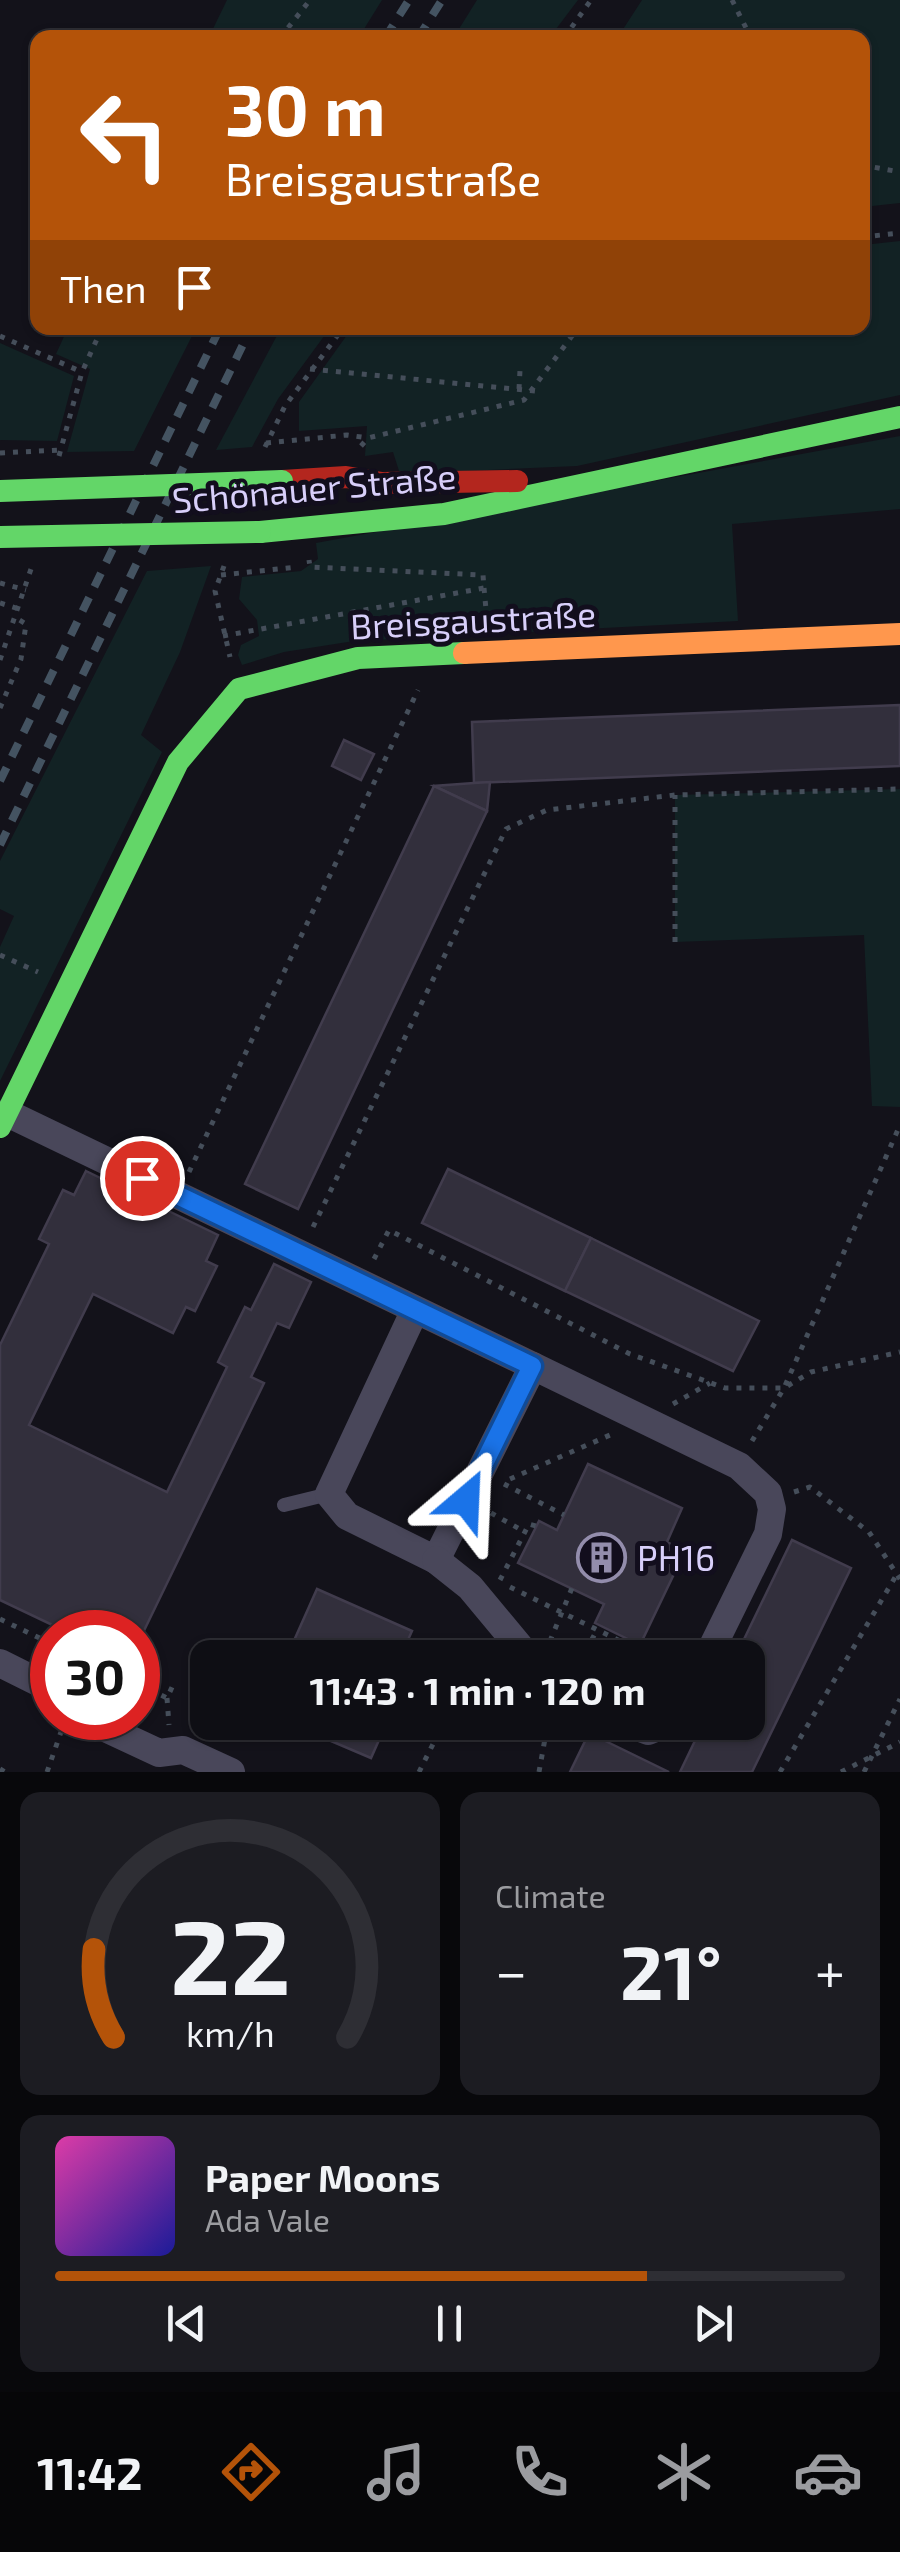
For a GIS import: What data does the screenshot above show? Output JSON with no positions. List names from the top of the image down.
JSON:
{
  "streets": {
    "main road": ["Schönauer Straße", "Breisgaustraße"]
  },
  "places": {
    "building": ["PH16"]
  },
  "page": {
    "turn": ["30 m", "Breisgaustraße"],
    "then": "Then",
    "limit": "30",
    "trip": "11:43 · 1 min · 120 m",
    "tile": "Climate",
    "heat": ["−", "21°", "+"],
    "song": ["Paper Moons", "Ada Vale"],
    "tabs": "11:42",
    "gauge": ["22", "km/h"]
  }
}
